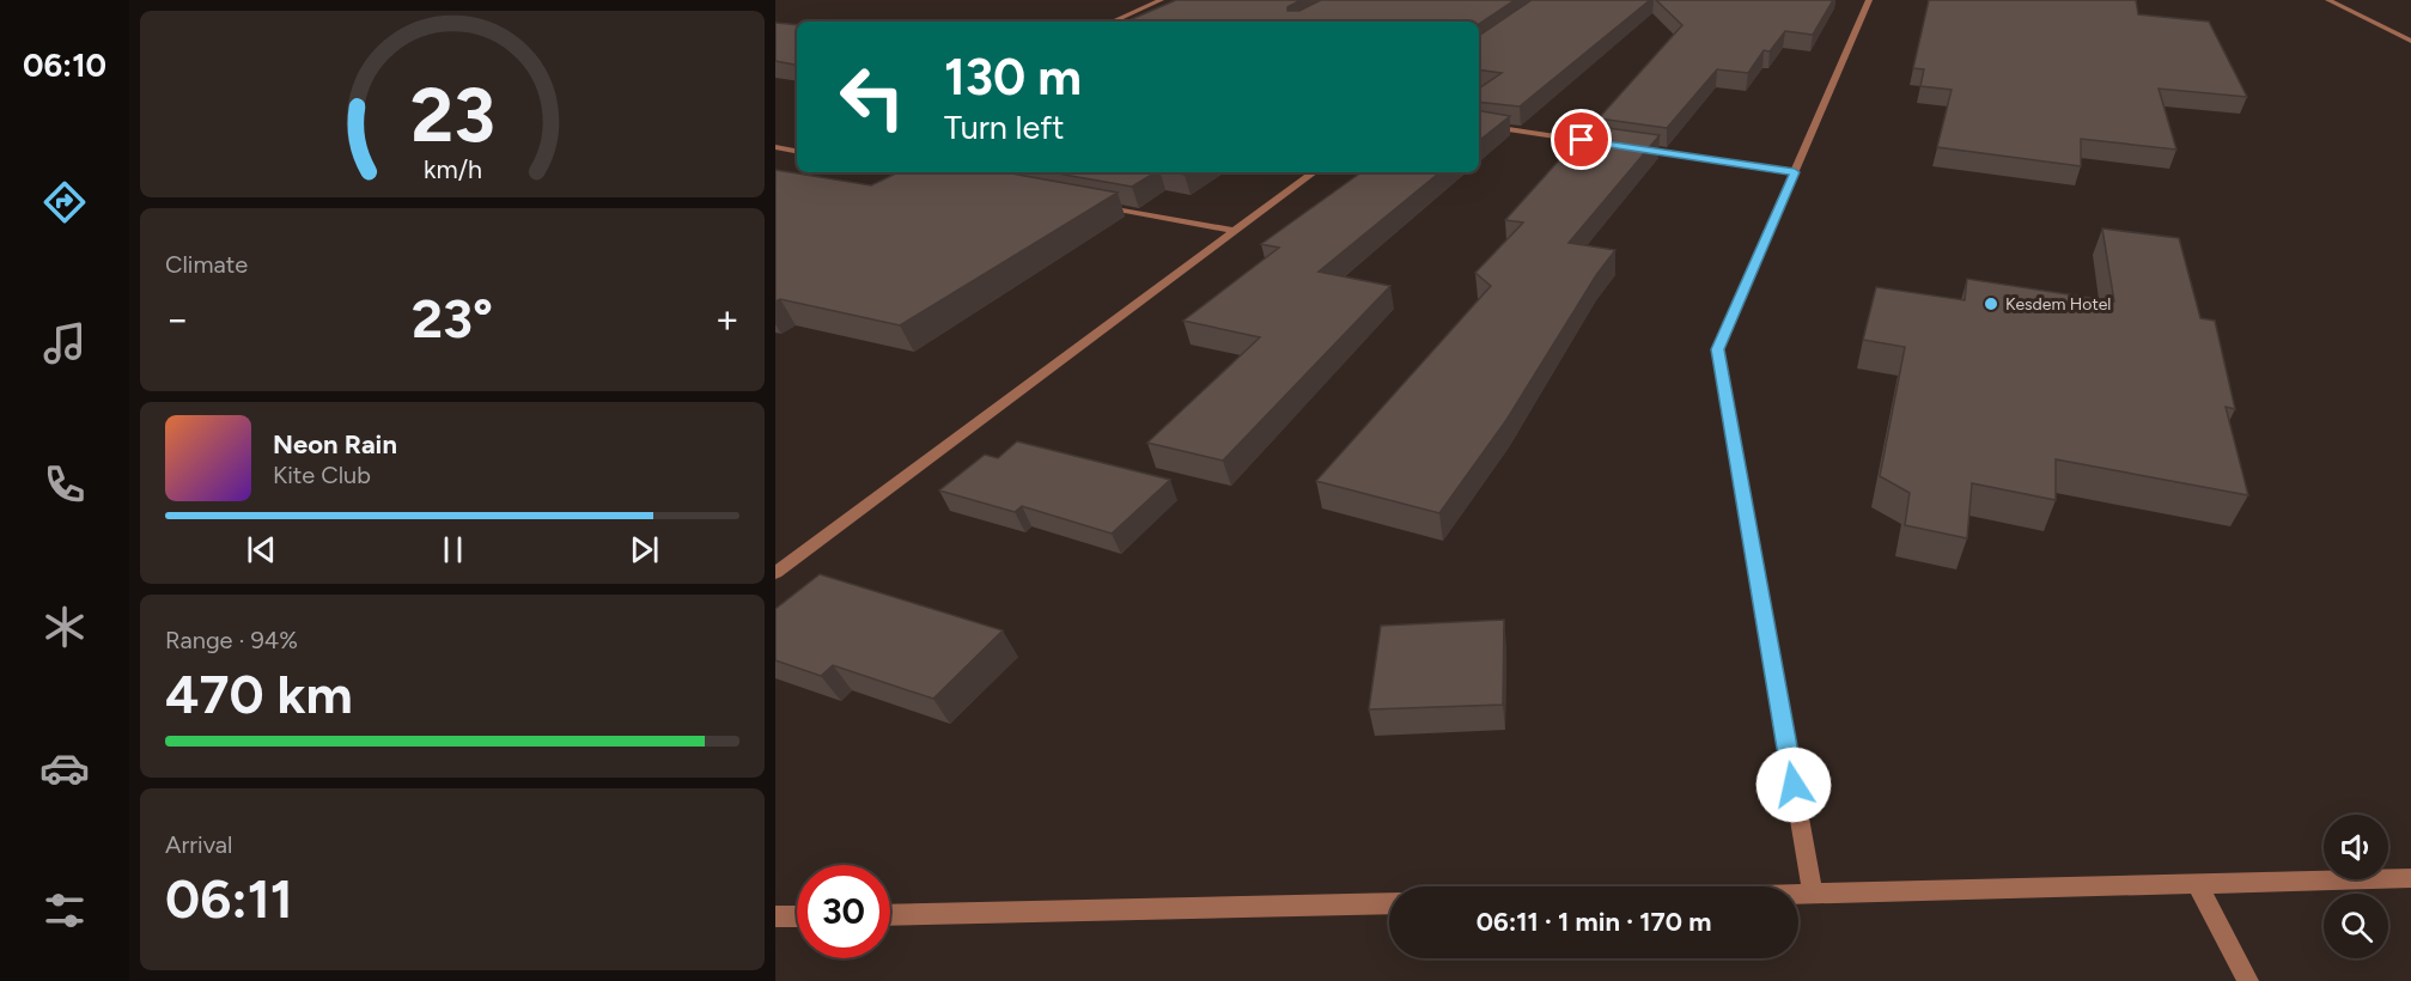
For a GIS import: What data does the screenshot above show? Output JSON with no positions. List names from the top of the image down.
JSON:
{
  "places": ["Kesdem Hotel"],
  "page": {
    "tabs": "06:10",
    "turn": ["130 m", "Turn left"],
    "tile": [
      "Climate",
      ["Range · 94%", "470 km"],
      ["Arrival", "06:11"]
    ],
    "heat": ["−", "23°", "+"],
    "song": ["Neon Rain", "Kite Club"],
    "limit": "30",
    "trip": "06:11 · 1 min · 170 m",
    "gauge": ["23", "km/h"]
  }
}
